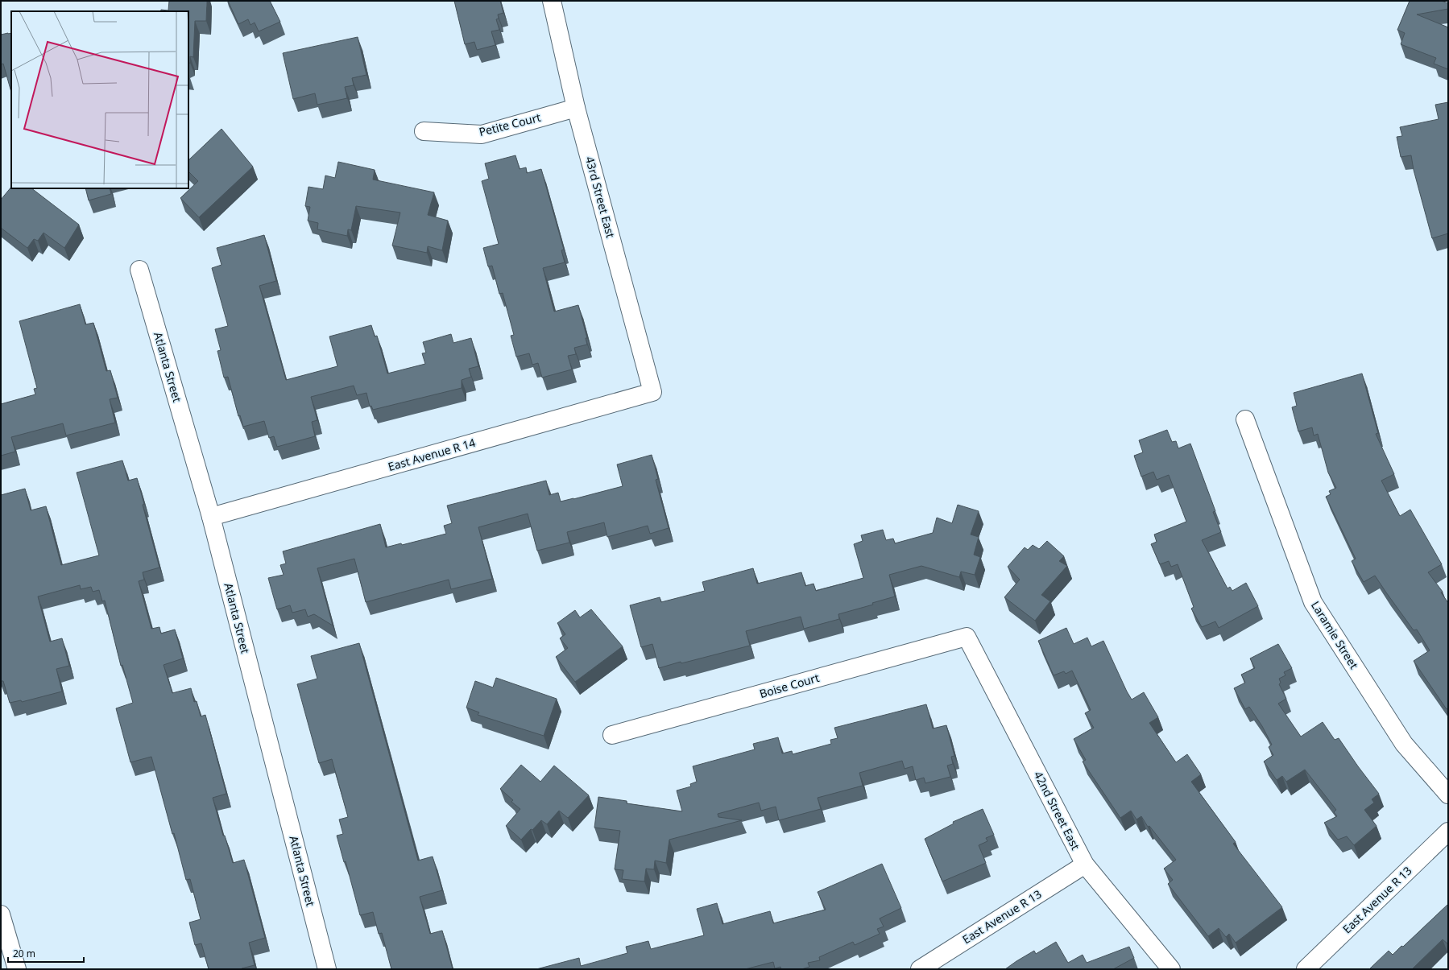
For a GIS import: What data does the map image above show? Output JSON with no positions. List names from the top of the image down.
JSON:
{
  "streets": {
    "street": [
      "Petite Court",
      "43rd Street East",
      "Atlanta Street",
      "East Avenue R 14",
      "Laramie Street",
      "Boise Court",
      "42nd Street East",
      "East Avenue R 13"
    ]
  },
  "crossings": [
    ["Petite Court", "43rd Street East"],
    ["43rd Street East", "East Avenue R 14"],
    ["Atlanta Street", "East Avenue R 14"],
    ["Boise Court", "42nd Street East"],
    ["42nd Street East", "East Avenue R 13"]
  ],
  "scale_bar": "20 m"
}
